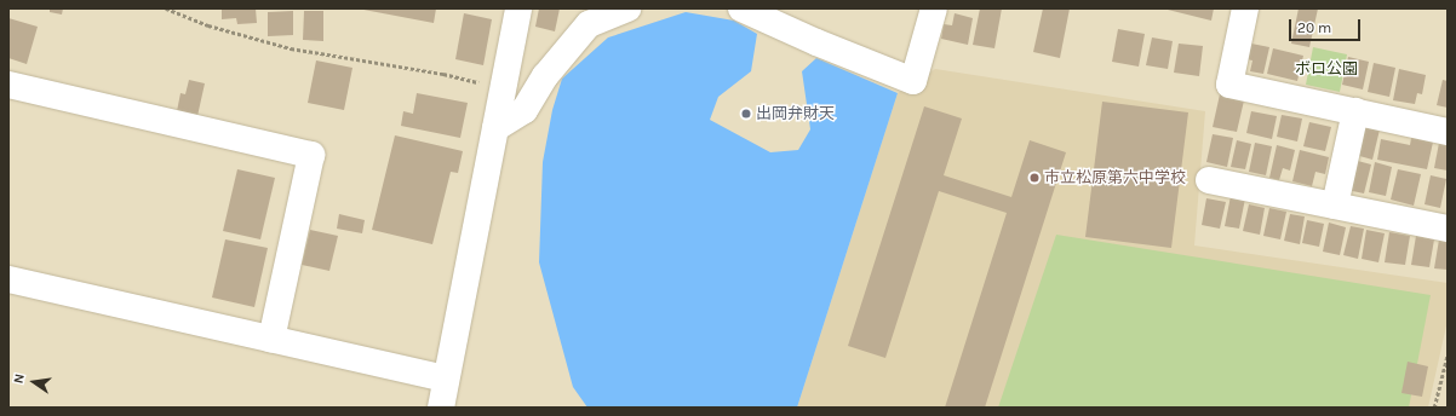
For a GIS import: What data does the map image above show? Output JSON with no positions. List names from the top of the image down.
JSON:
{
  "parks": ["ボロ公園"],
  "places": ["出岡弁財天", "市立松原第六中学校"],
  "scale_bar": "20 m",
  "north": "left"
}
